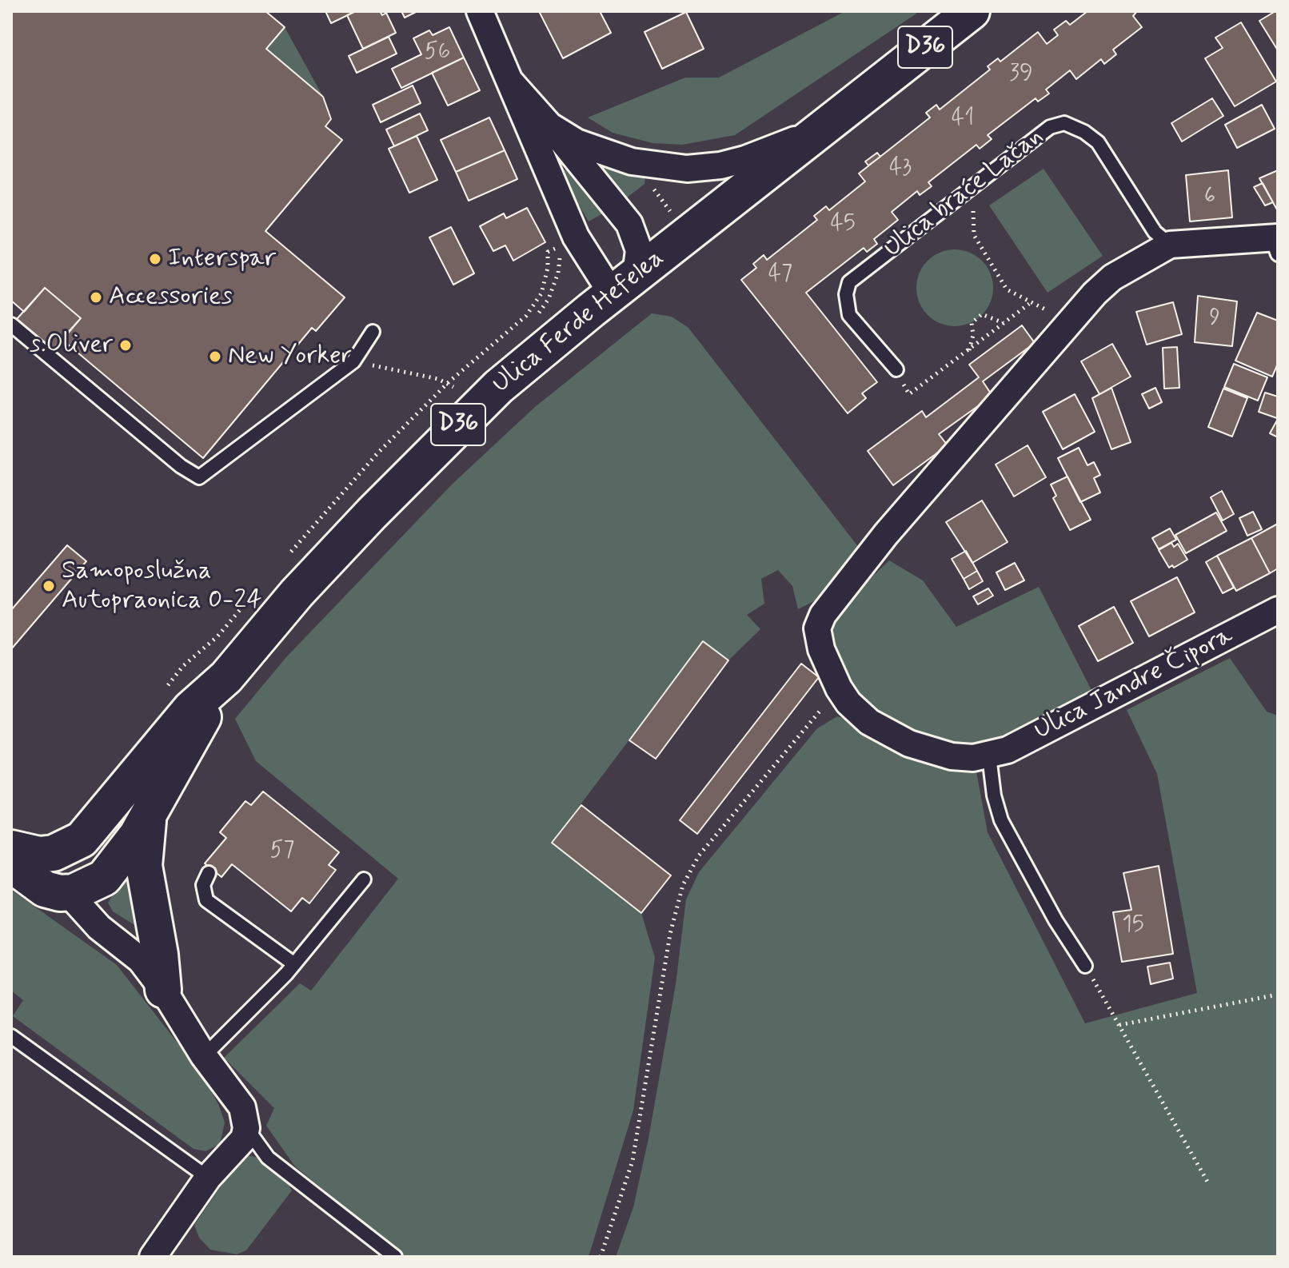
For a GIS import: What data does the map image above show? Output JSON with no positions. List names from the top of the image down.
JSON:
{
  "streets": {
    "main road": ["D36", "Ulica Ferde Hefelea"],
    "street": ["Ulica Jandre Čipora"],
    "lane": ["Ulica braće Lačan"]
  },
  "places": [
    "Interspar",
    "Accessories",
    "s.Oliver",
    "New Yorker",
    "Samoposlužna Autopraonica 0-24"
  ],
  "house_numbers": [
    "56",
    "39",
    "41",
    "43",
    "6",
    "45",
    "47",
    "9",
    "57",
    "15"
  ]
}
